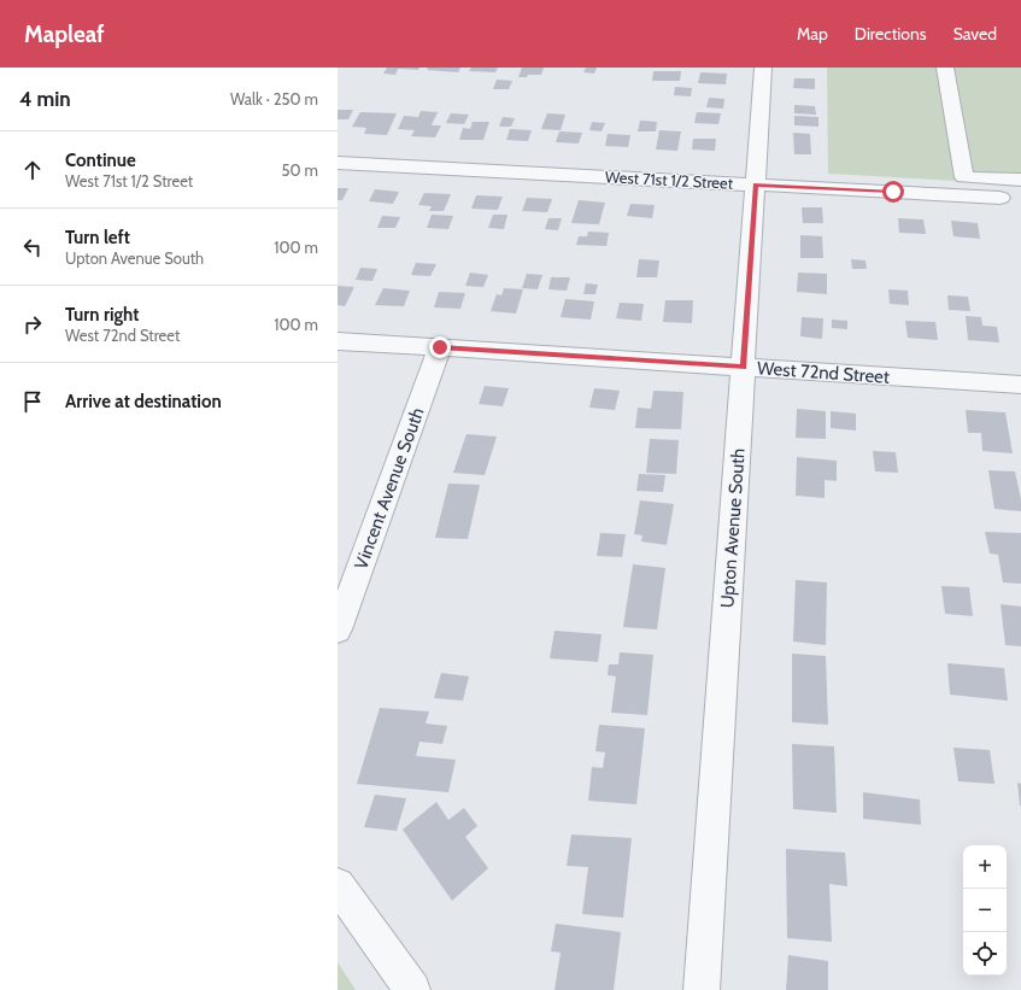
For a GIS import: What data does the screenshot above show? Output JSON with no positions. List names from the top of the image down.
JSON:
{
  "streets": {
    "street": [
      "West 71st 1/2 Street",
      "West 72nd Street",
      "Vincent Avenue South",
      "Upton Avenue South"
    ]
  },
  "crossings": [
    ["West 71st 1/2 Street", "Upton Avenue South"],
    ["West 72nd Street", "Vincent Avenue South"],
    ["West 72nd Street", "Upton Avenue South"]
  ],
  "page": {
    "header": "Mapleaf",
    "nav": ["Map", "Directions", "Saved"],
    "heading": ["4 min", "Walk · 250 m"],
    "list": [
      ["Continue", "West 71st 1/2 Street", "50 m"],
      ["Turn left", "Upton Avenue South", "100 m"],
      ["Turn right", "West 72nd Street", "100 m"],
      "Arrive at destination"
    ],
    "map_buttons": ["+", "−"]
  }
}
